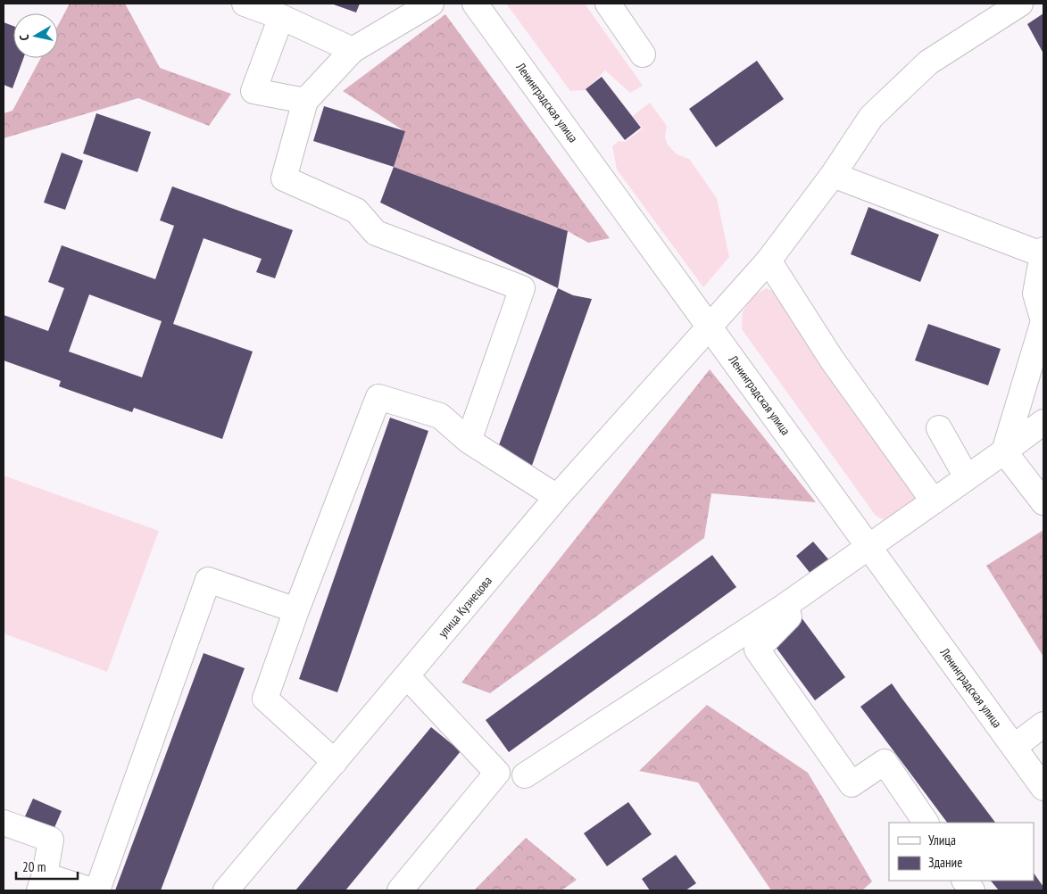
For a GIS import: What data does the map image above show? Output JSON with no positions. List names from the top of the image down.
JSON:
{
  "streets": {
    "main road": ["Ленинградская улица", "улица Кузнецова"]
  },
  "crossings": [
    ["Ленинградская улица", "улица Кузнецова"]
  ],
  "legend": ["Улица", "Здание"],
  "scale_bar": "20 m",
  "north": "left"
}
